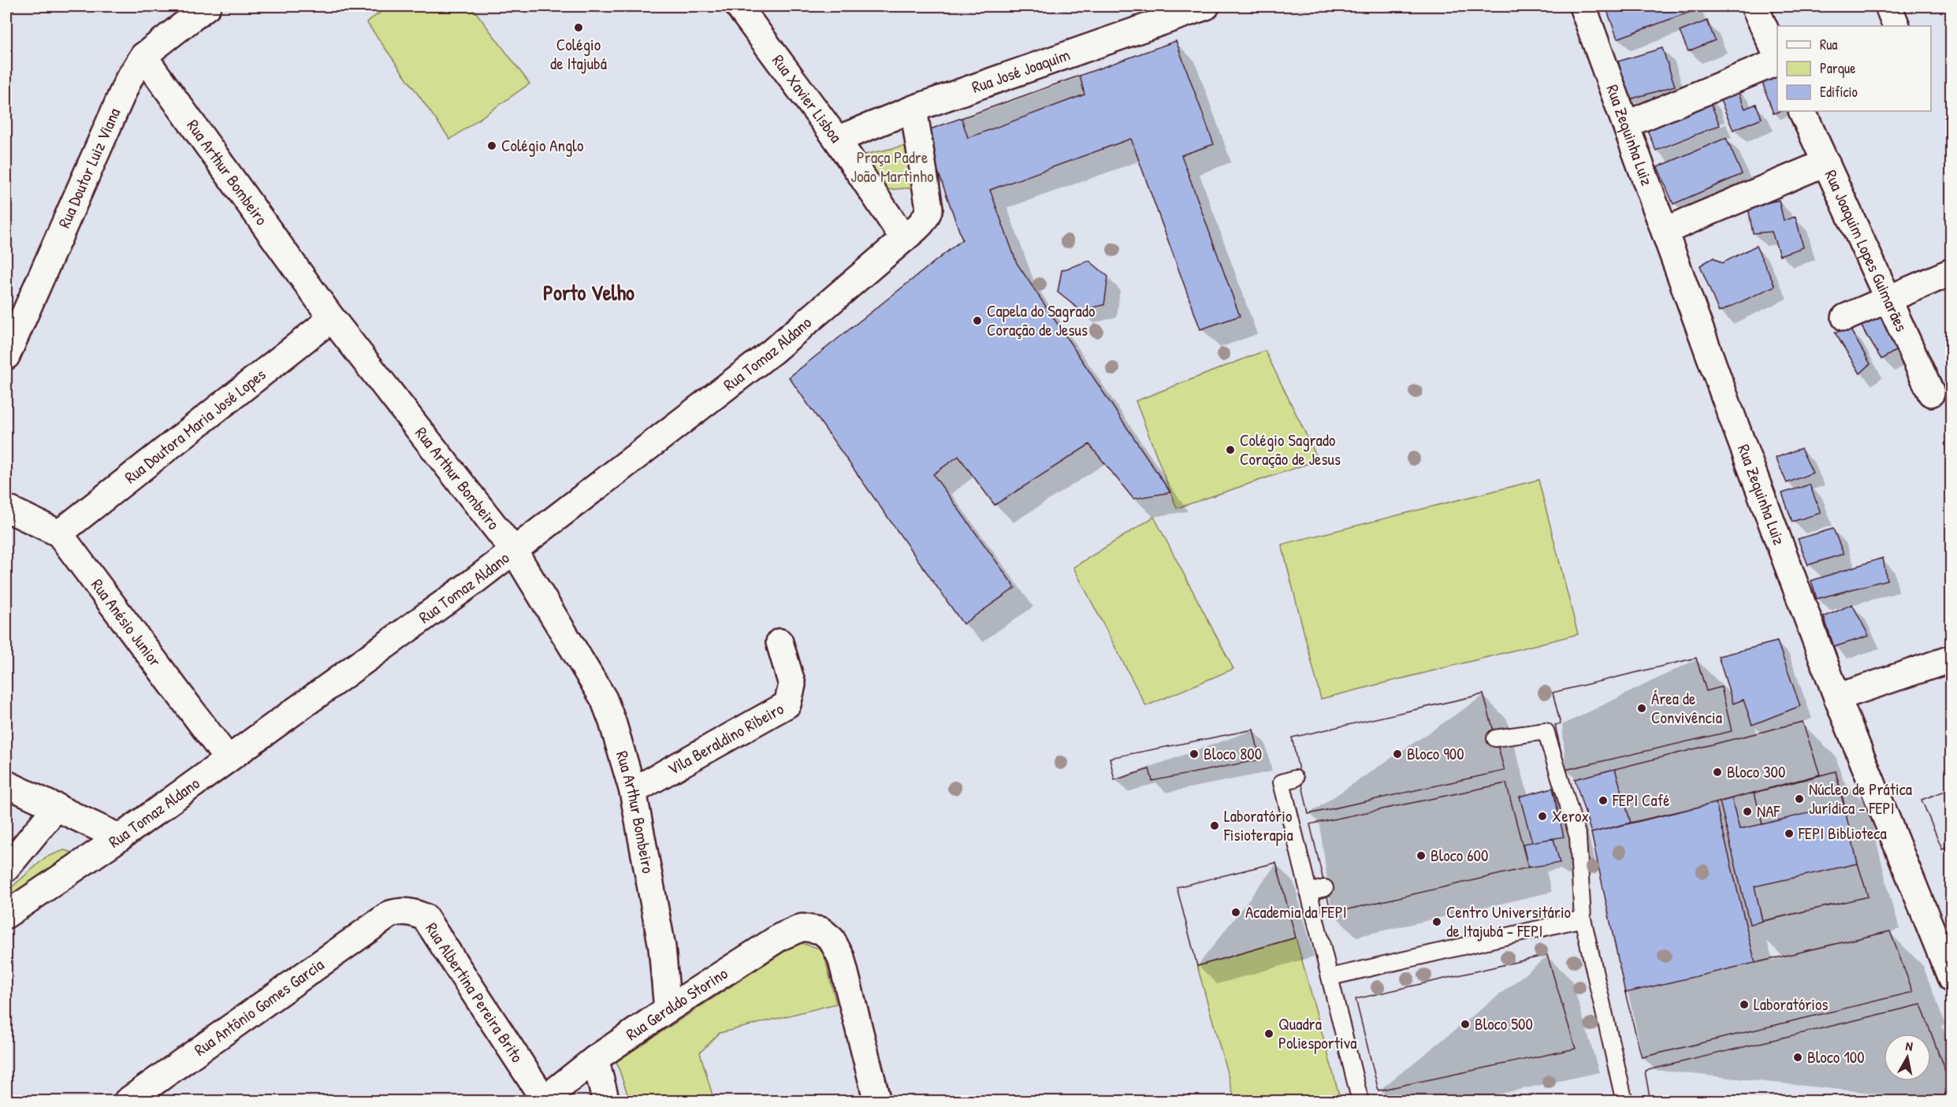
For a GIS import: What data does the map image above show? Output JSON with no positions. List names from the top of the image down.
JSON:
{
  "streets": {
    "street": [
      "Rua José Joaquim",
      "Rua Xavier Lisboa",
      "Rua Zequinha Luiz",
      "Rua Doutor Luiz Viana",
      "Rua Arthur Bombeiro",
      "Rua Joaquim Lopes Guimarães",
      "Rua Tomaz Aldano",
      "Rua Doutora Maria José Lopes",
      "Rua Anésio Junior",
      "Vila Beraldino Ribeiro",
      "Rua Albertina Pereira Brito",
      "Rua Geraldo Storino",
      "Rua Antônio Gomes Garcia"
    ]
  },
  "crossings": [
    ["Rua José Joaquim", "Rua Xavier Lisboa"],
    ["Rua Xavier Lisboa", "Rua Tomaz Aldano"],
    ["Rua Doutor Luiz Viana", "Rua Arthur Bombeiro"],
    ["Rua Arthur Bombeiro", "Rua Tomaz Aldano"],
    ["Rua Arthur Bombeiro", "Rua Doutora Maria José Lopes"],
    ["Rua Arthur Bombeiro", "Vila Beraldino Ribeiro"],
    ["Rua Arthur Bombeiro", "Rua Geraldo Storino"],
    ["Rua Tomaz Aldano", "Rua Anésio Junior"],
    ["Rua Doutora Maria José Lopes", "Rua Anésio Junior"],
    ["Rua Albertina Pereira Brito", "Rua Geraldo Storino"],
    ["Rua Albertina Pereira Brito", "Rua Antônio Gomes Garcia"]
  ],
  "districts": ["Porto Velho"],
  "parks": ["Praça Padre João Martinho"],
  "places": [
    "Colégio de Itajubá",
    "Colégio Anglo",
    "Capela do Sagrado Coração de Jesus",
    "Colégio Sagrado Coração de Jesus",
    "Área de Convivência",
    "Bloco 800",
    "Bloco 900",
    "Bloco 300",
    "Núcleo de Prática Jurídica - FEPI",
    "FEPI Café",
    "NAF",
    "Xerox",
    "Laboratório Fisioterapia",
    "FEPI Biblioteca",
    "Bloco 600",
    "Academia da FEPI",
    "Centro Universitário de Itajubá - FEPI",
    "Laboratórios",
    "Bloco 500",
    "Quadra Poliesportiva",
    "Bloco 100"
  ],
  "legend": ["Rua", "Parque", "Edifício"],
  "north": "top"
}
